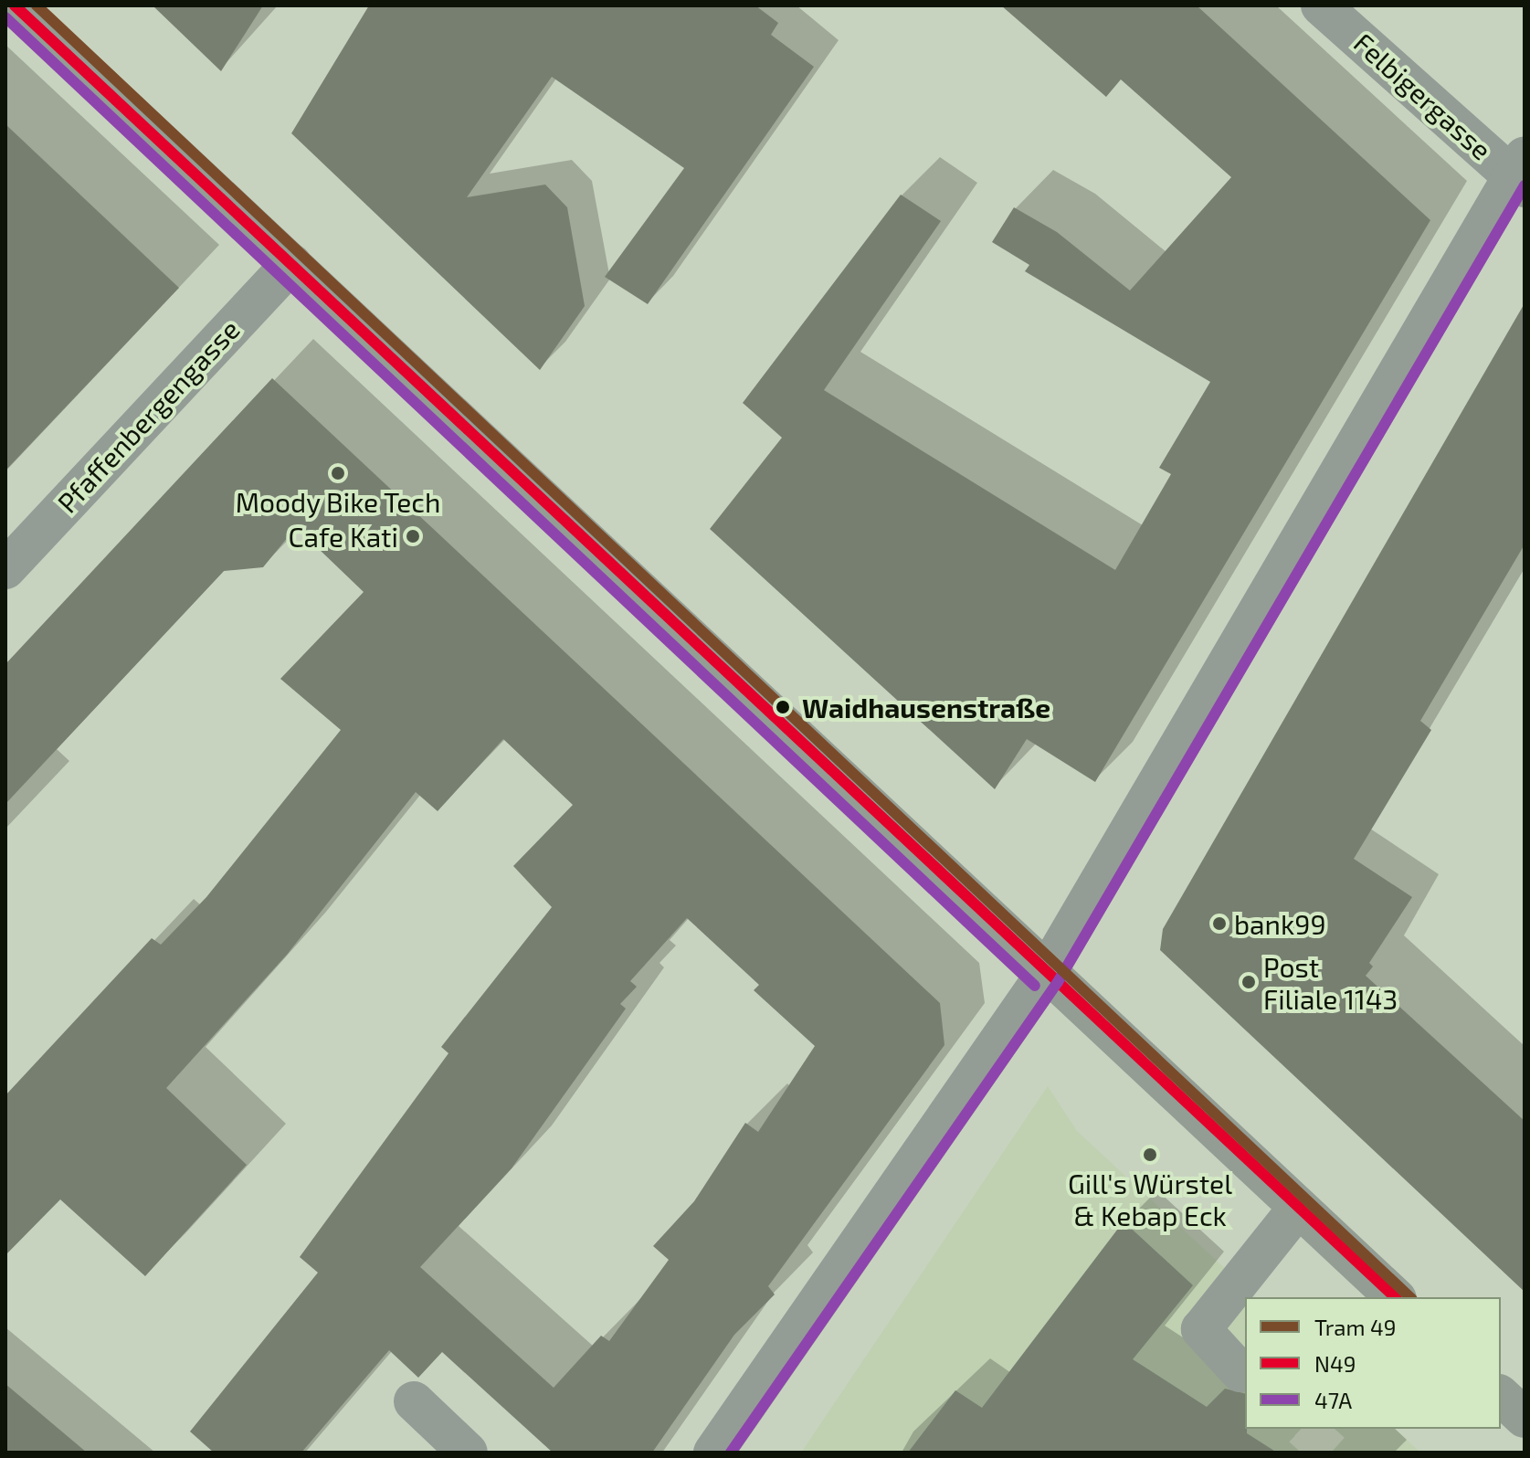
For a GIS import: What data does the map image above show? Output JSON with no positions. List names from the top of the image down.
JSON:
{
  "streets": {
    "street": ["Felbigergasse", "Pfaffenbergengasse"]
  },
  "places": [
    "Moody Bike Tech",
    "Cafe Kati",
    "Waidhausenstraße",
    "bank99",
    "Post Filiale 1143",
    "Gill's Würstel & Kebap Eck"
  ],
  "lines": ["tram line 49", "transit line N49", "transit line 47A"],
  "legend": ["Tram 49", "N49", "47A"]
}
